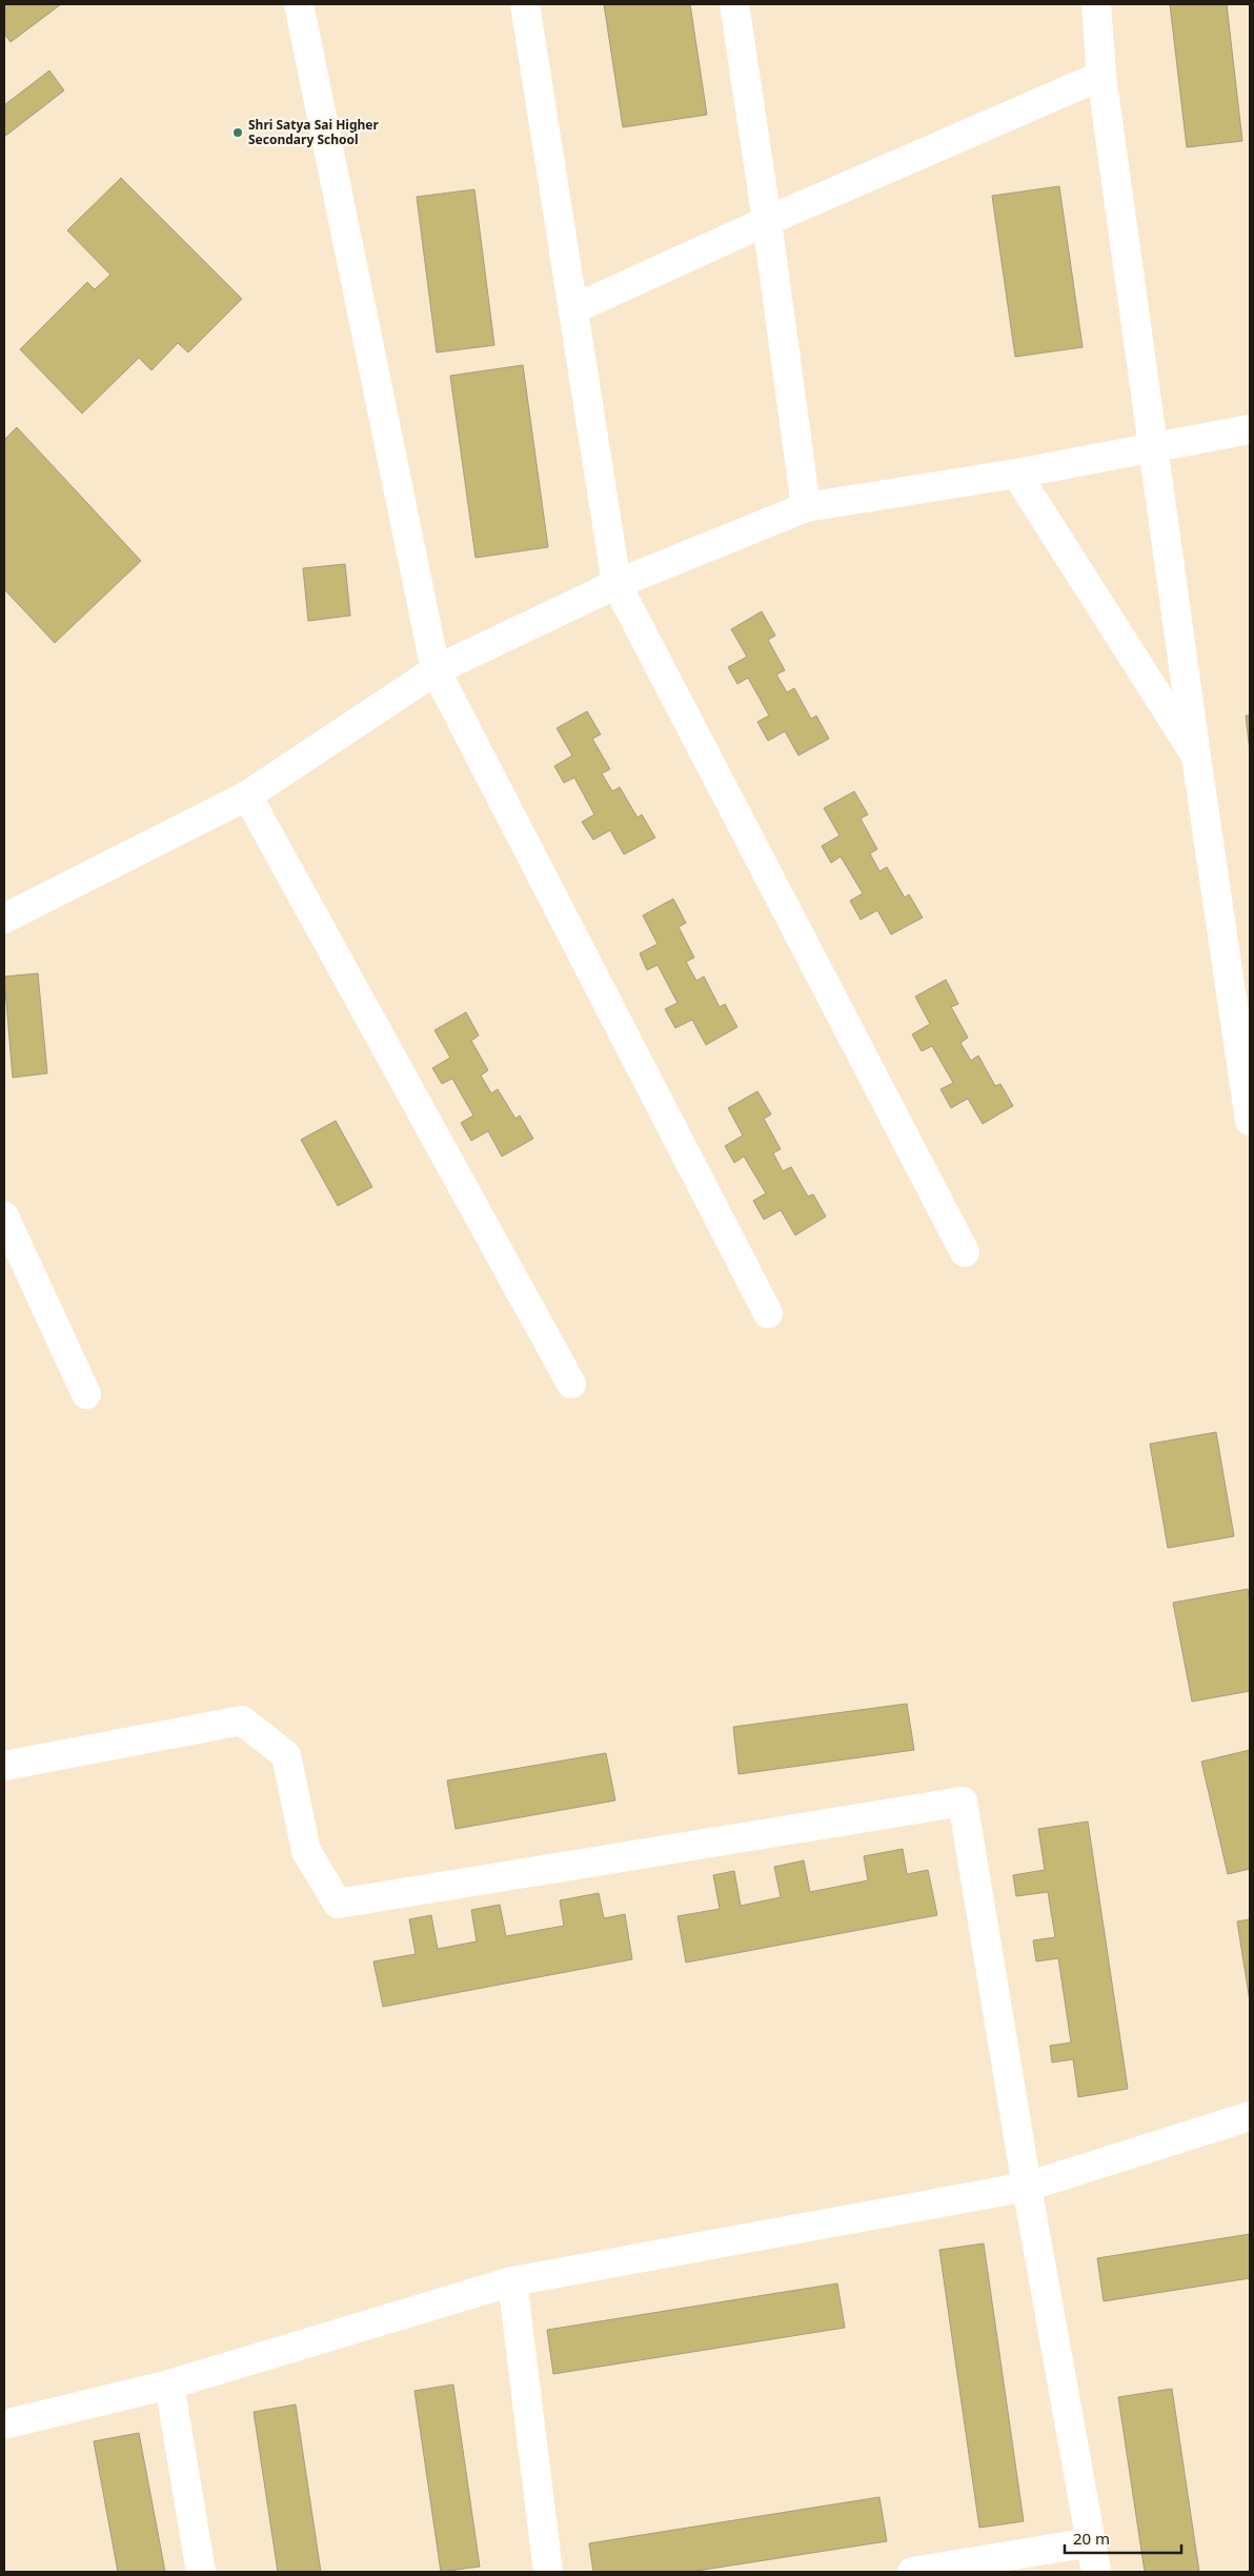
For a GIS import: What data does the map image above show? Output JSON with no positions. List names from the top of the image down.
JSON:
{
  "places": ["Shri Satya Sai Higher Secondary School"],
  "scale_bar": "20 m"
}
